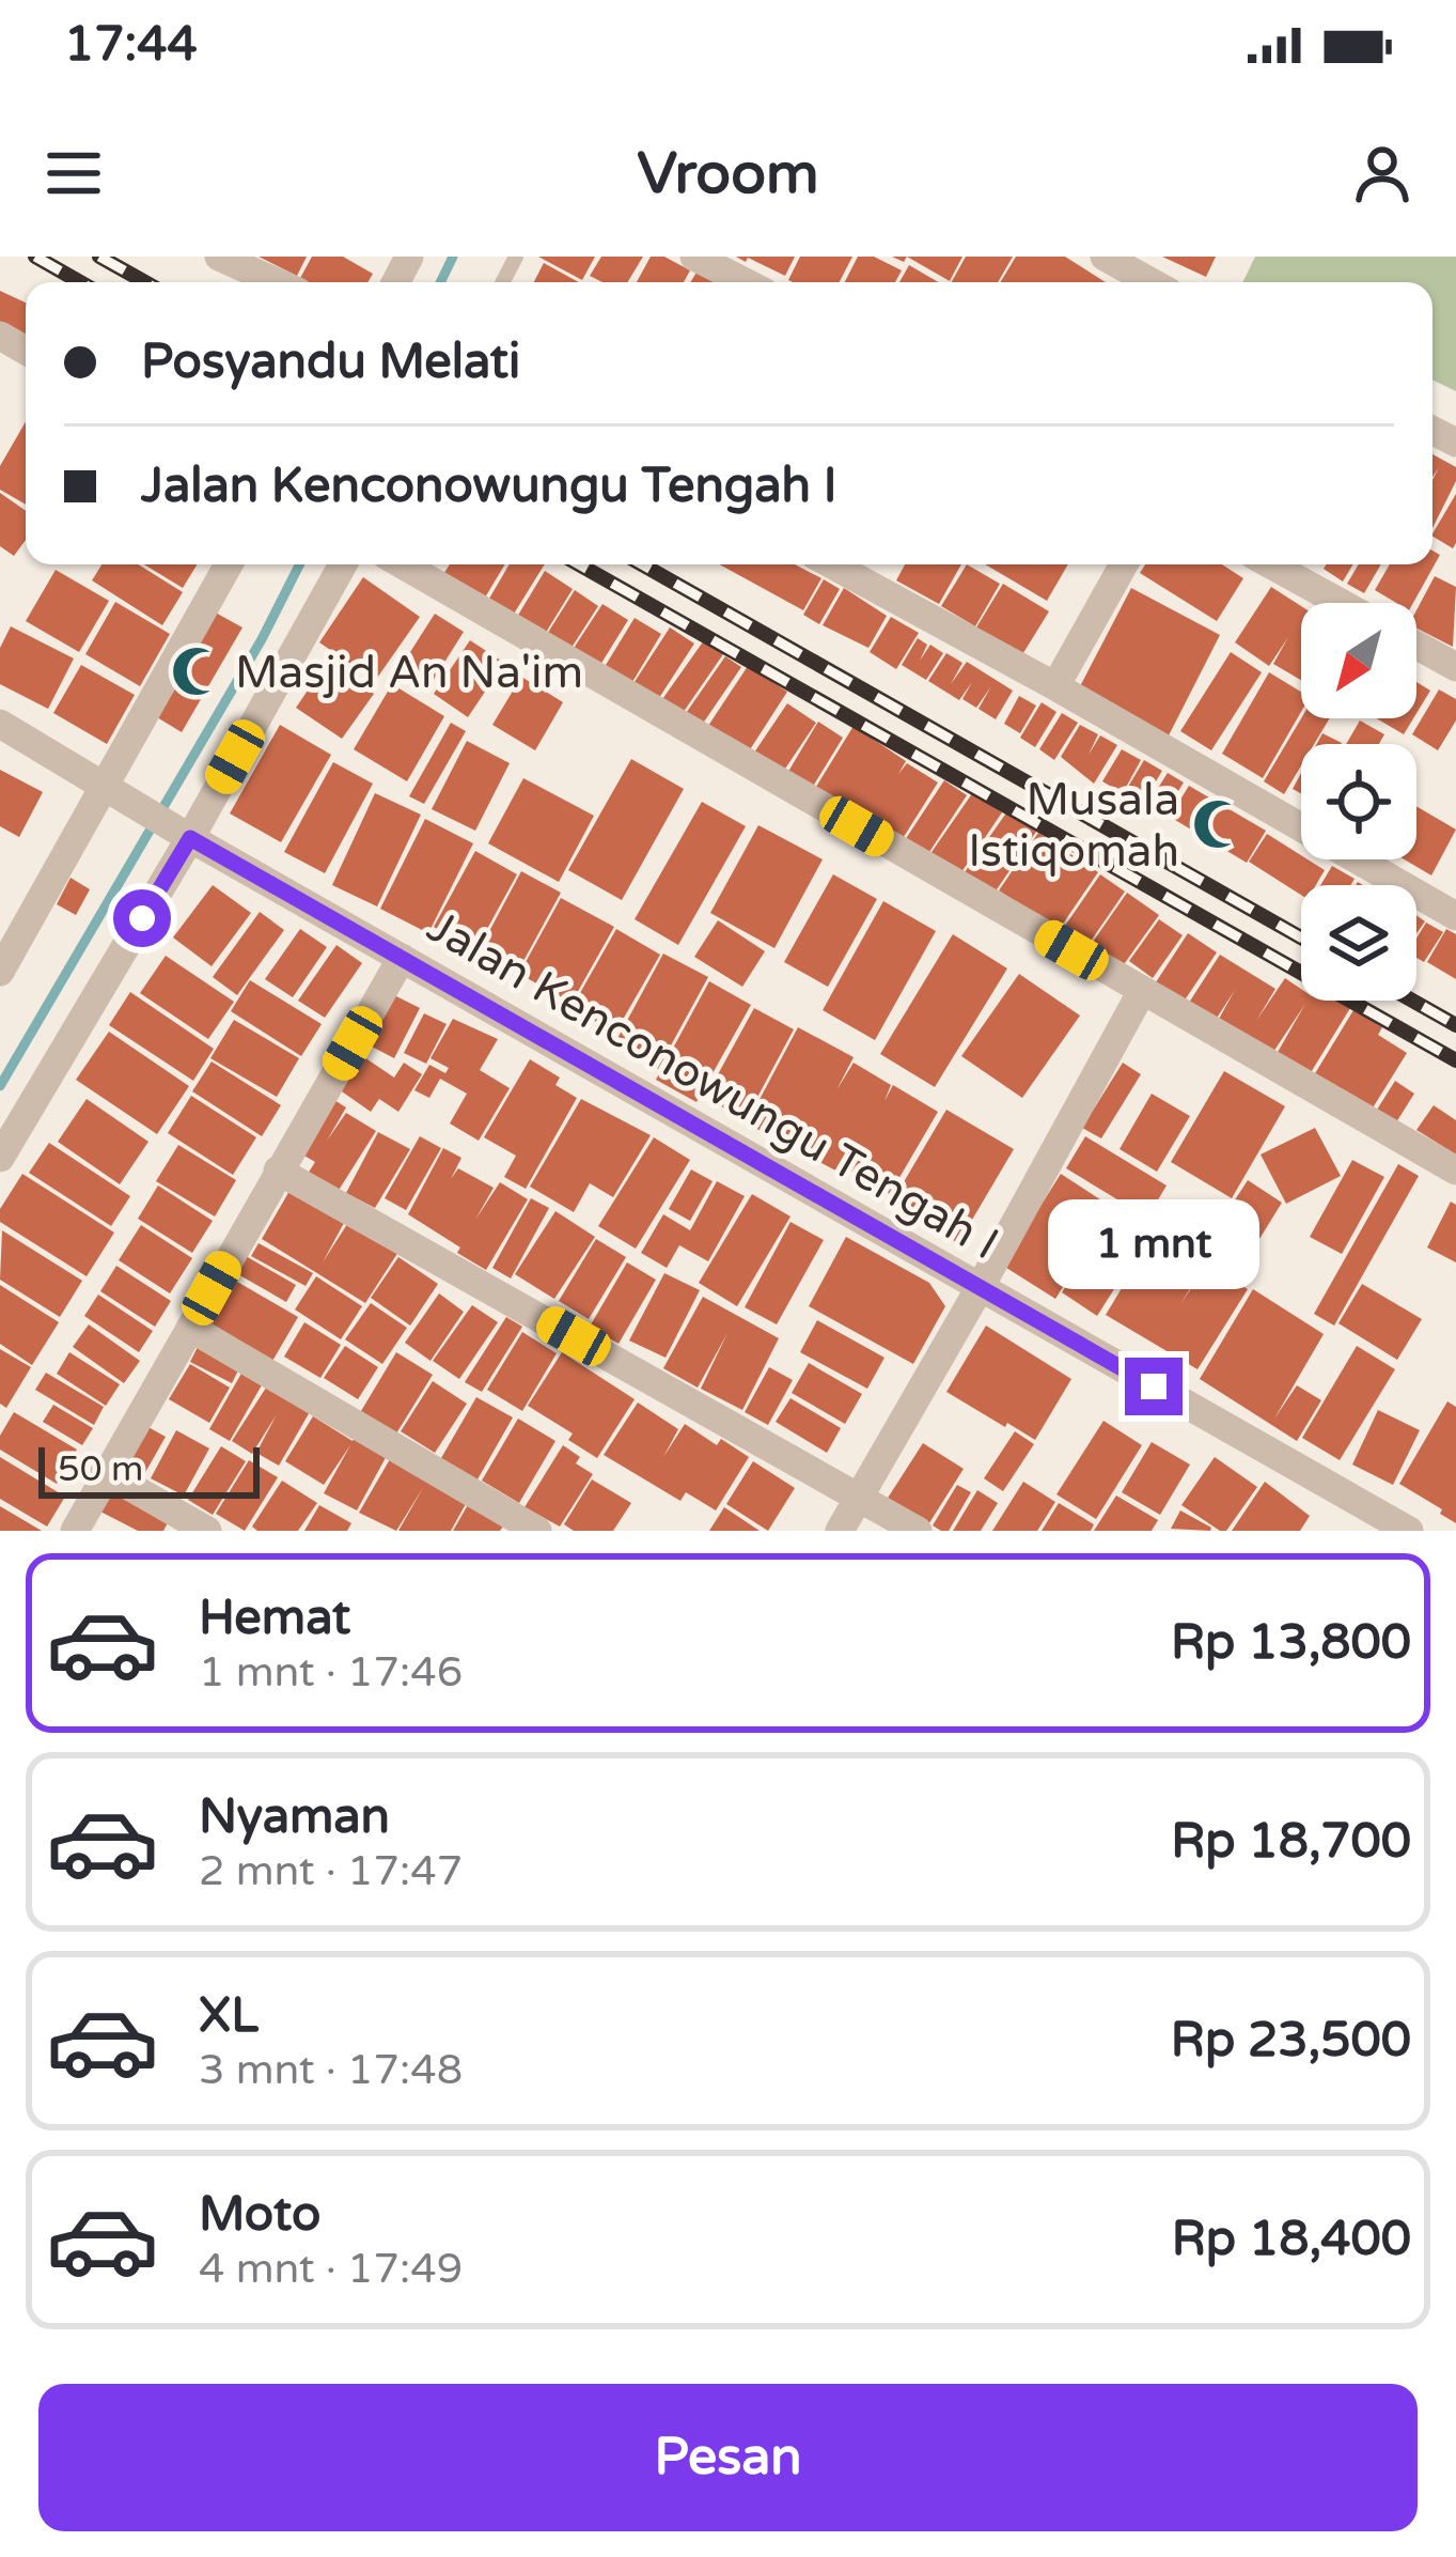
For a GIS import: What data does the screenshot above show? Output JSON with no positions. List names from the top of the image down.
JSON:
{
  "streets": {
    "street": ["Jalan Kenconowungu Tengah I"]
  },
  "places": {
    "mosque": ["Masjid An Na'im", "Musala Istiqomah"]
  },
  "scale_bar": "50 m",
  "north": "bottom left",
  "page": {
    "status": "17:44",
    "header": "Vroom",
    "banner": ["Posyandu Melati", "Jalan Kenconowungu Tengah I"],
    "bubble": "1 mnt",
    "scale": "50 m",
    "list": [
      {
        "name": "Hemat",
        "note": "1 mnt · 17:46",
        "value": "Rp 13,800"
      },
      {
        "name": "Nyaman",
        "note": "2 mnt · 17:47",
        "value": "Rp 18,700"
      },
      {
        "name": "XL",
        "note": "3 mnt · 17:48",
        "value": "Rp 23,500"
      },
      {
        "name": "Moto",
        "note": "4 mnt · 17:49",
        "value": "Rp 18,400"
      }
    ],
    "buttons": "Pesan"
  }
}
